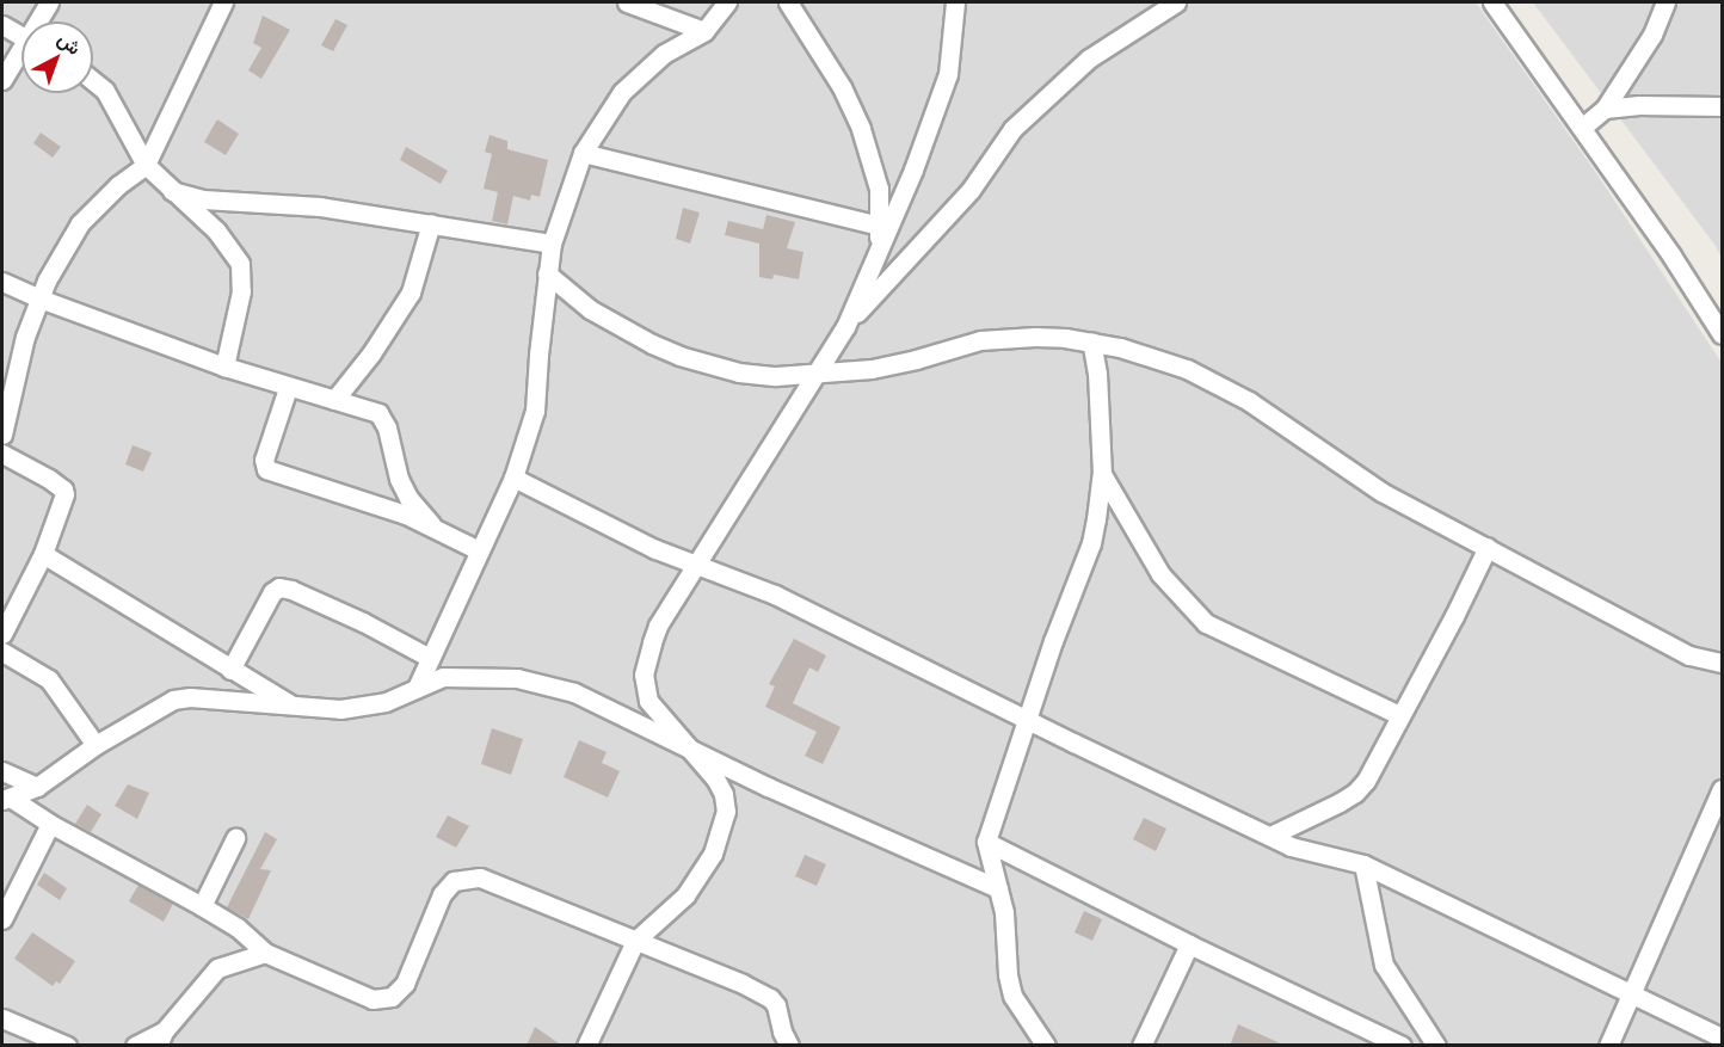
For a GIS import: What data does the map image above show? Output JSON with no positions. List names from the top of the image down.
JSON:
{
  "north": "top right"
}
